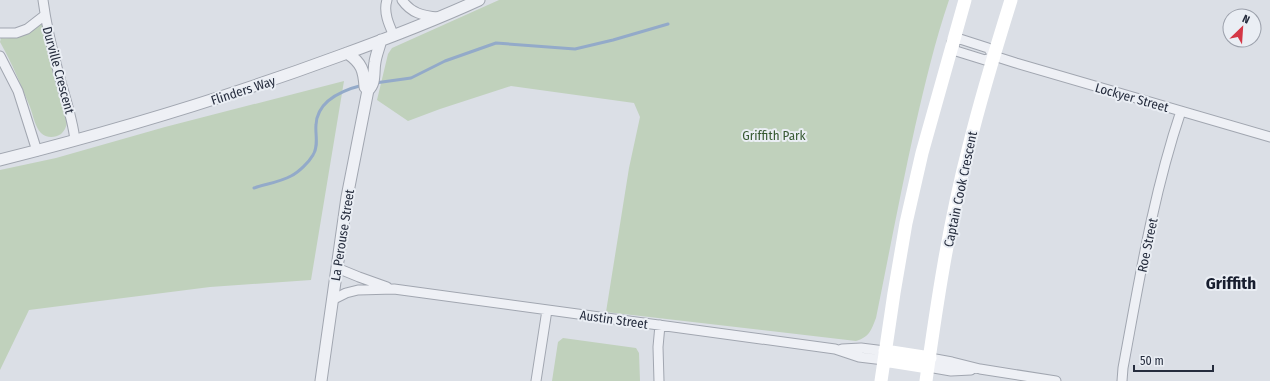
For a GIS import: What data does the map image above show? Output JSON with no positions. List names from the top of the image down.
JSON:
{
  "streets": {
    "main road": ["Captain Cook Crescent"],
    "street": [
      "Durville Crescent",
      "Flinders Way",
      "Lockyer Street",
      "La Perouse Street",
      "Roe Street",
      "Austin Street"
    ]
  },
  "crossings": [
    ["Durville Crescent", "Flinders Way"],
    ["Flinders Way", "La Perouse Street"],
    ["Lockyer Street", "Captain Cook Crescent"],
    ["Lockyer Street", "Roe Street"],
    ["La Perouse Street", "Austin Street"]
  ],
  "districts": ["Griffith"],
  "parks": ["Griffith Park"],
  "scale_bar": "50 m",
  "north": "top right"
}
